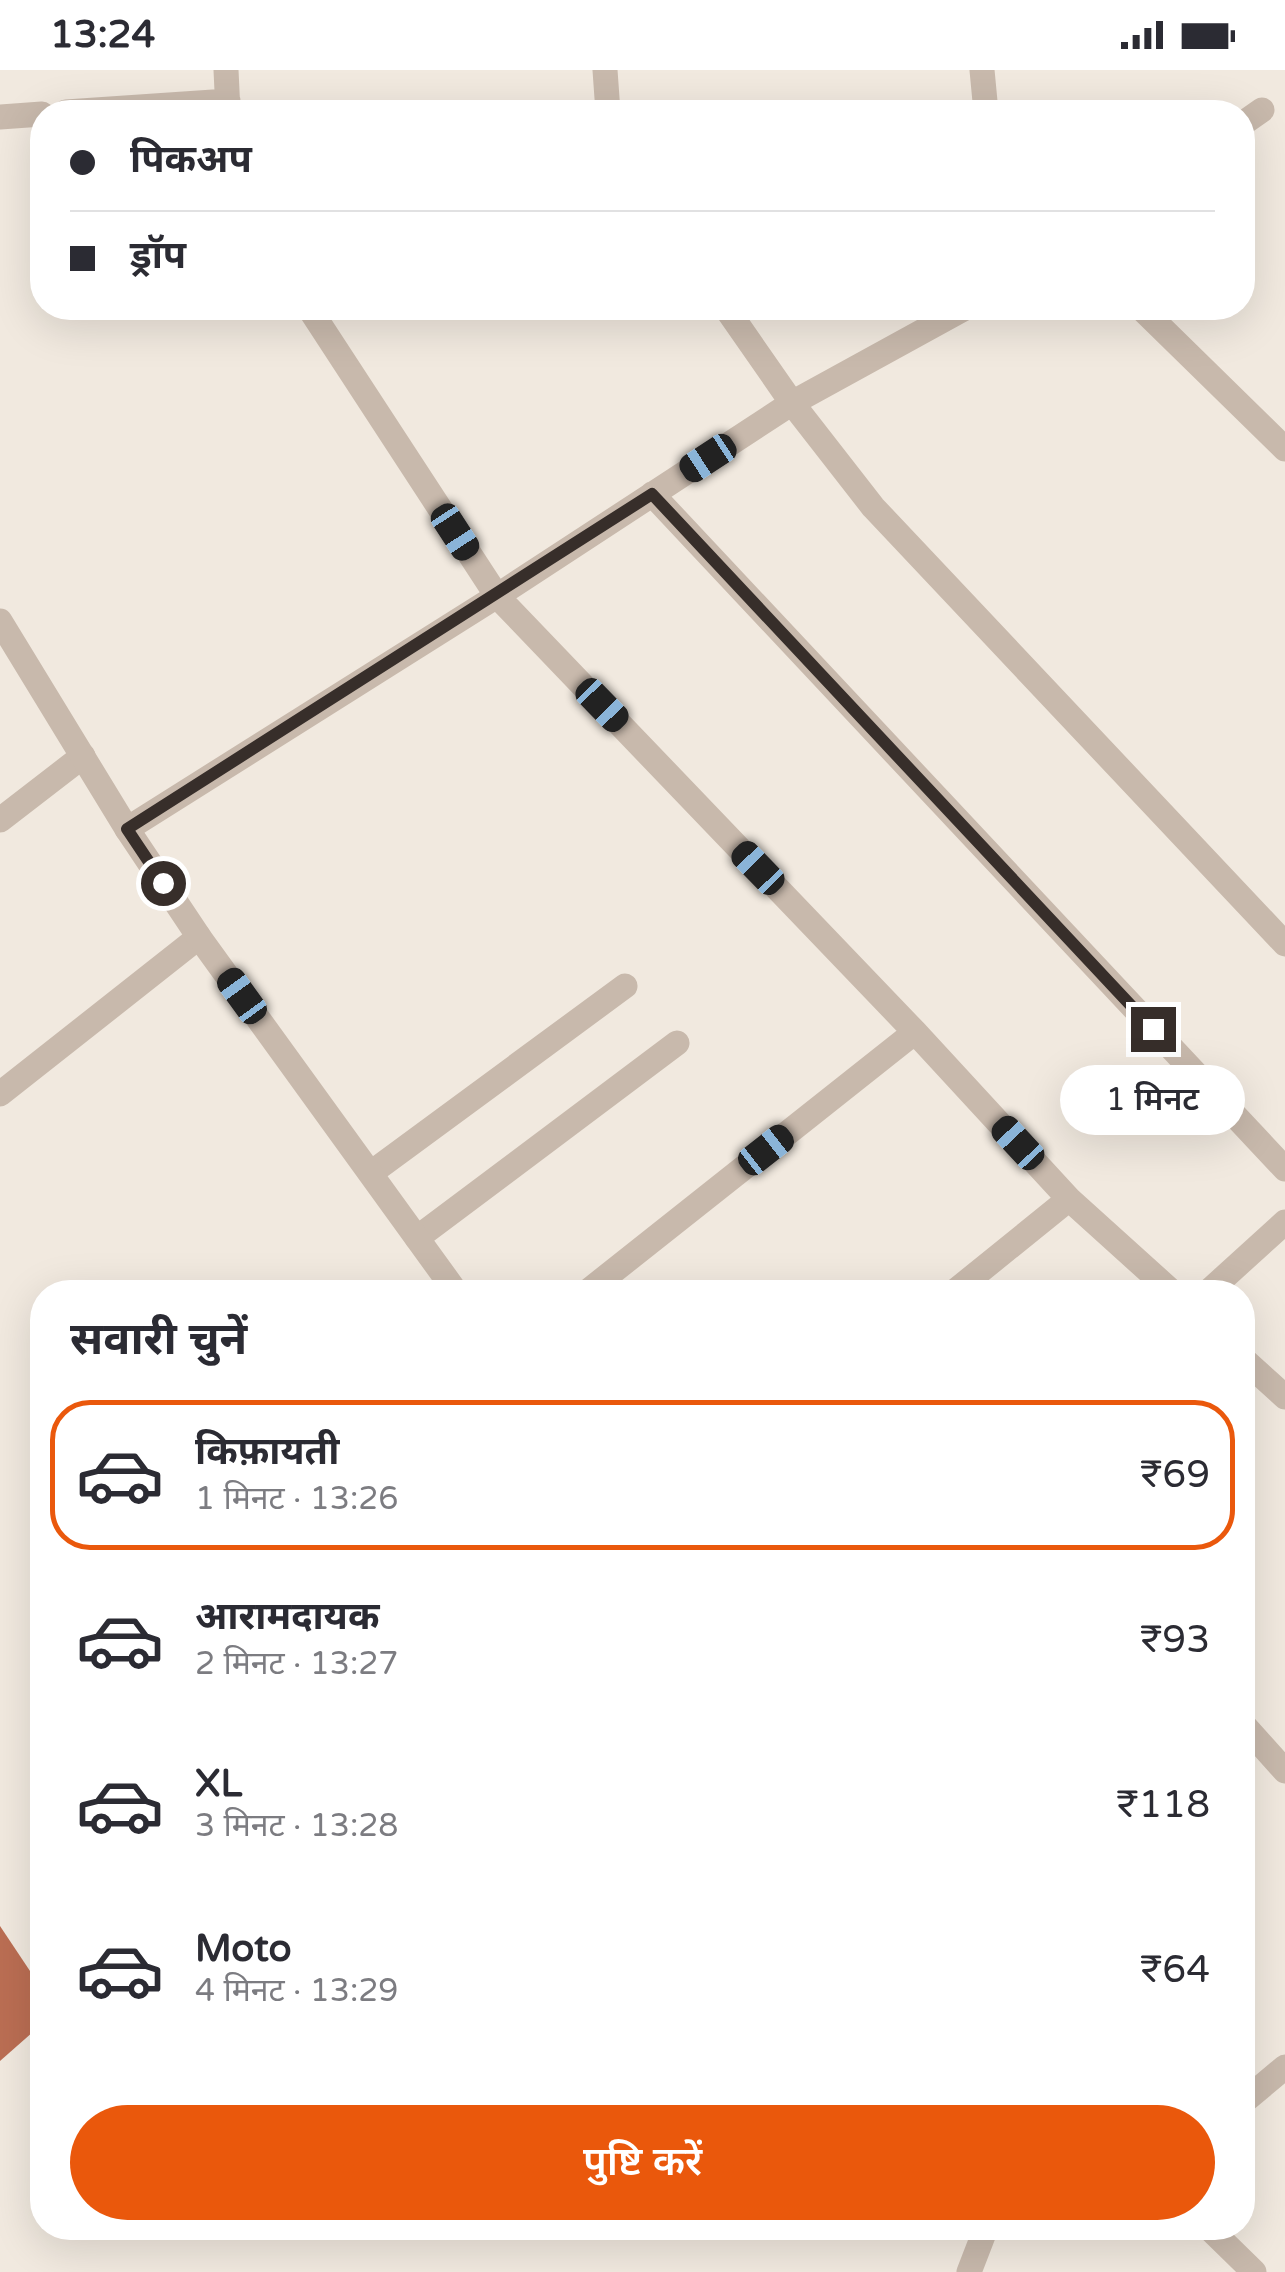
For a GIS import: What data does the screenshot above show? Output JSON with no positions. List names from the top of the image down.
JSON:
{
  "page": {
    "status": "13:24",
    "banner": ["पिकअप", "ड्रॉप"],
    "bubble": "1 मिनट",
    "heading": "सवारी चुनें",
    "list": [
      {
        "name": "किफ़ायती",
        "note": "1 मिनट · 13:26",
        "value": "₹69"
      },
      {
        "name": "आरामदायक",
        "note": "2 मिनट · 13:27",
        "value": "₹93"
      },
      {
        "name": "XL",
        "note": "3 मिनट · 13:28",
        "value": "₹118"
      },
      {
        "name": "Moto",
        "note": "4 मिनट · 13:29",
        "value": "₹64"
      }
    ],
    "buttons": "पुष्टि करें"
  }
}
